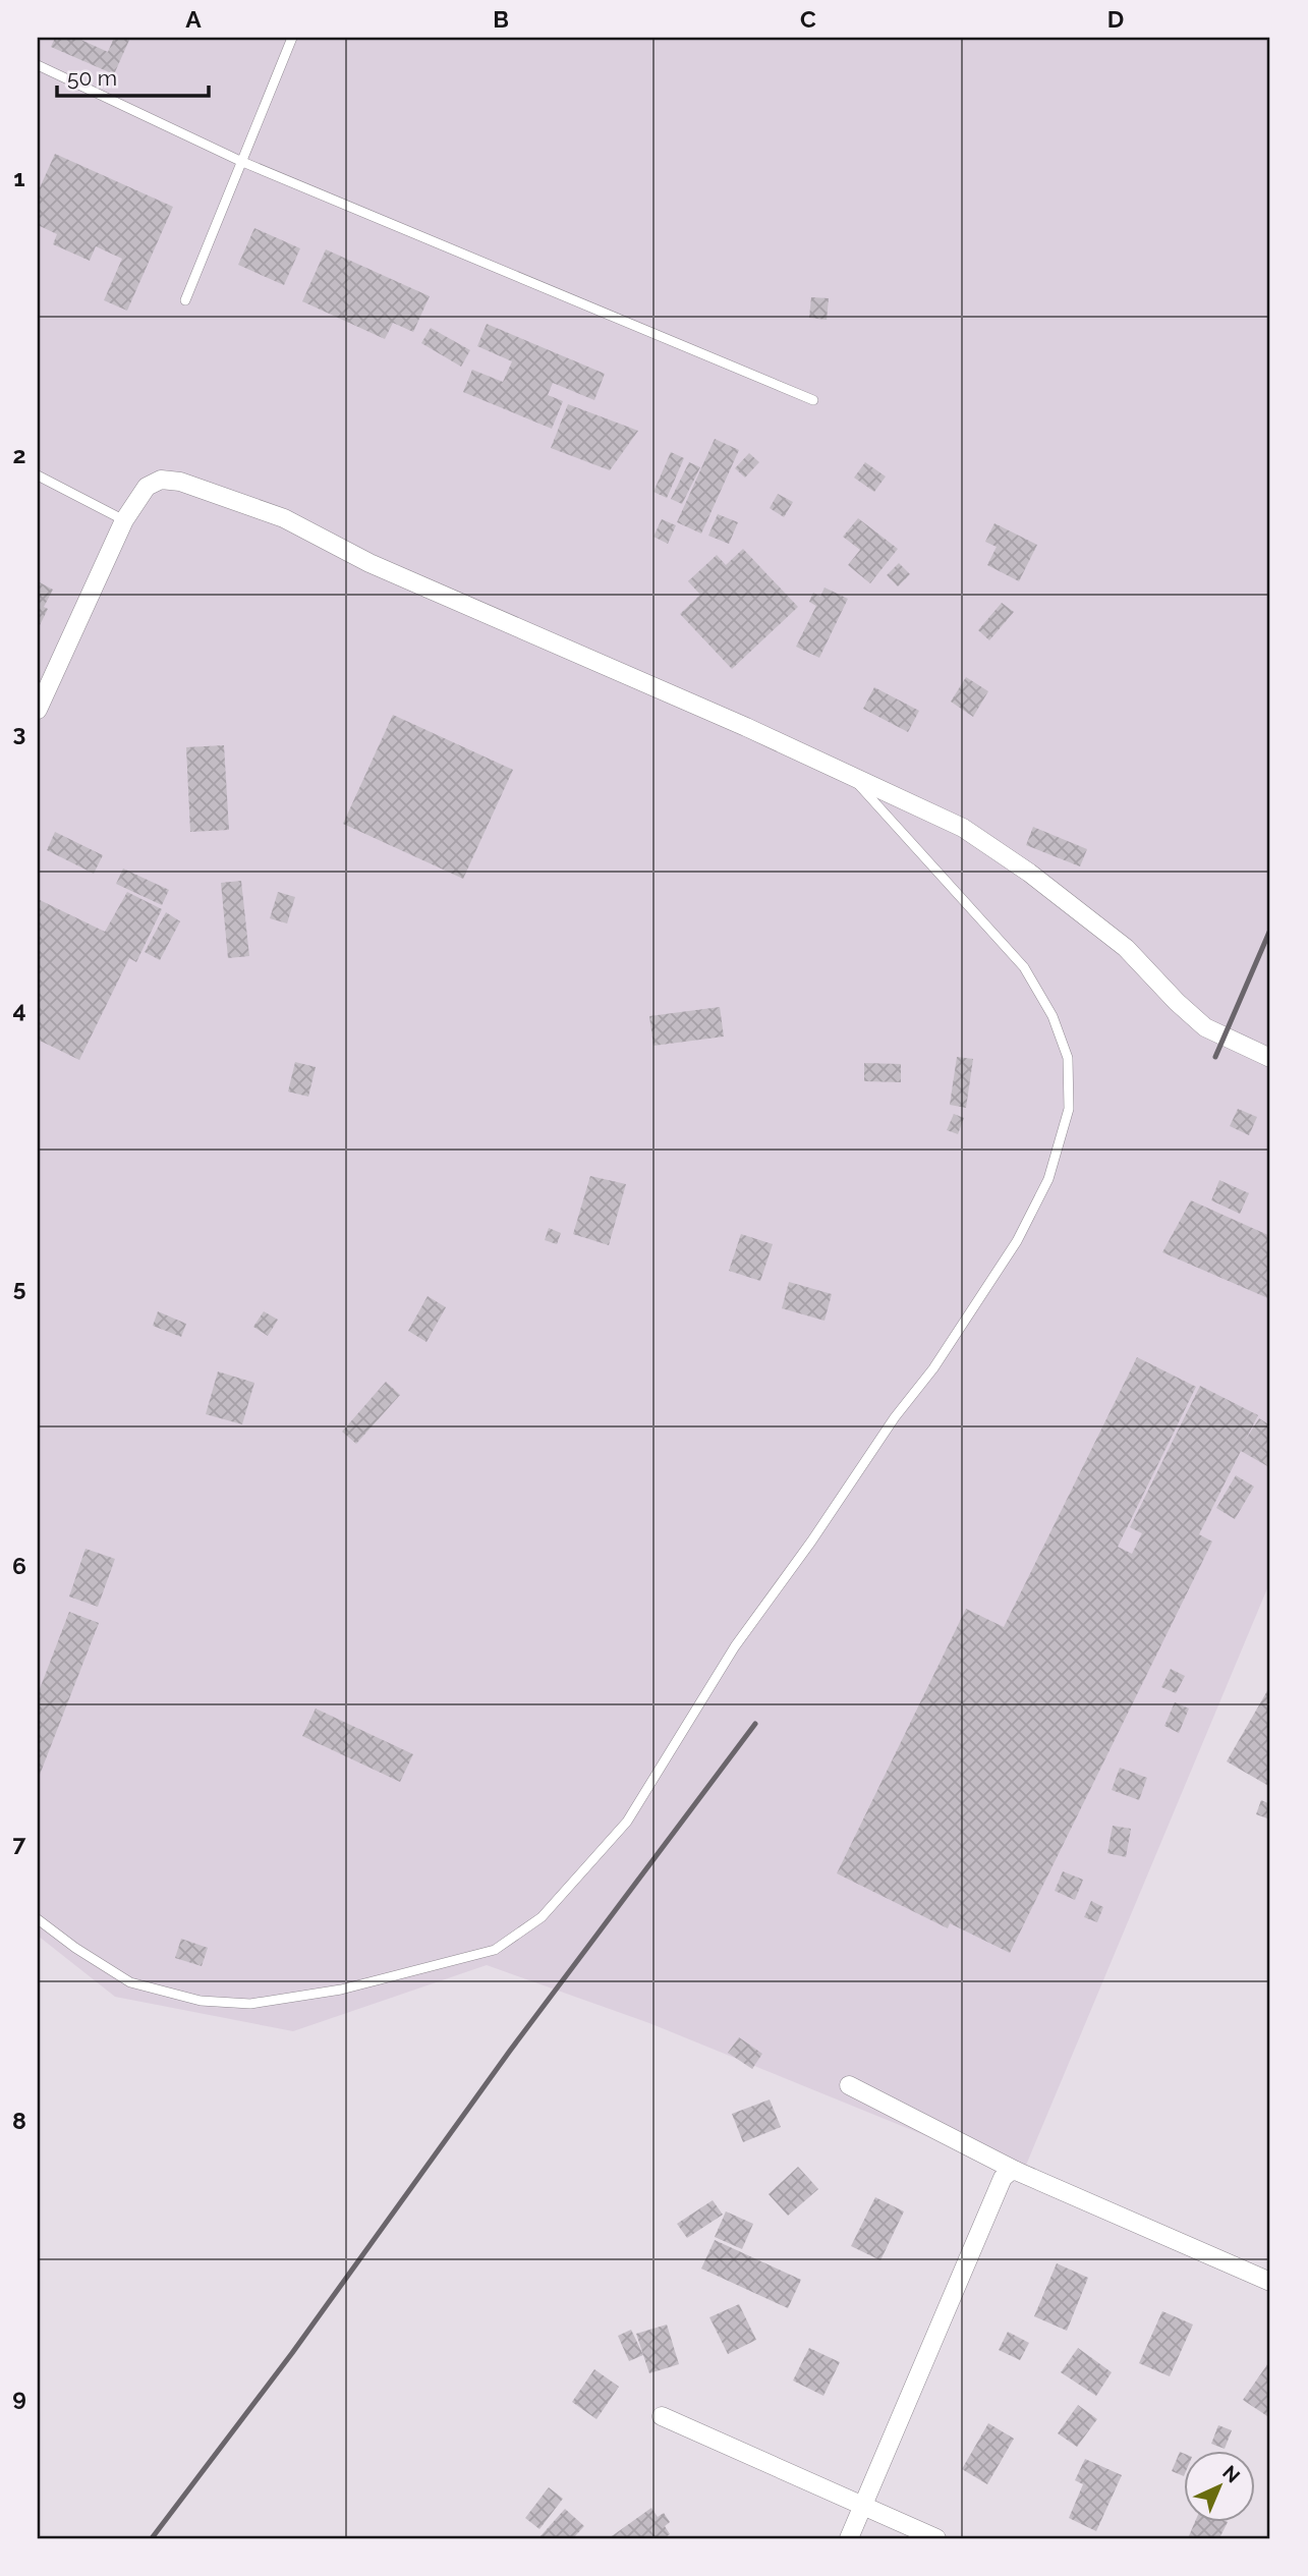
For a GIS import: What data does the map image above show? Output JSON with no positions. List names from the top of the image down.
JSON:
{
  "scale_bar": "50 m",
  "north": "top right",
  "grid": {
    "columns": [
      "A",
      "B",
      "C",
      "D"
    ],
    "rows": [
      "1",
      "2",
      "3",
      "4",
      "5",
      "6",
      "7",
      "8",
      "9"
    ]
  }
}
